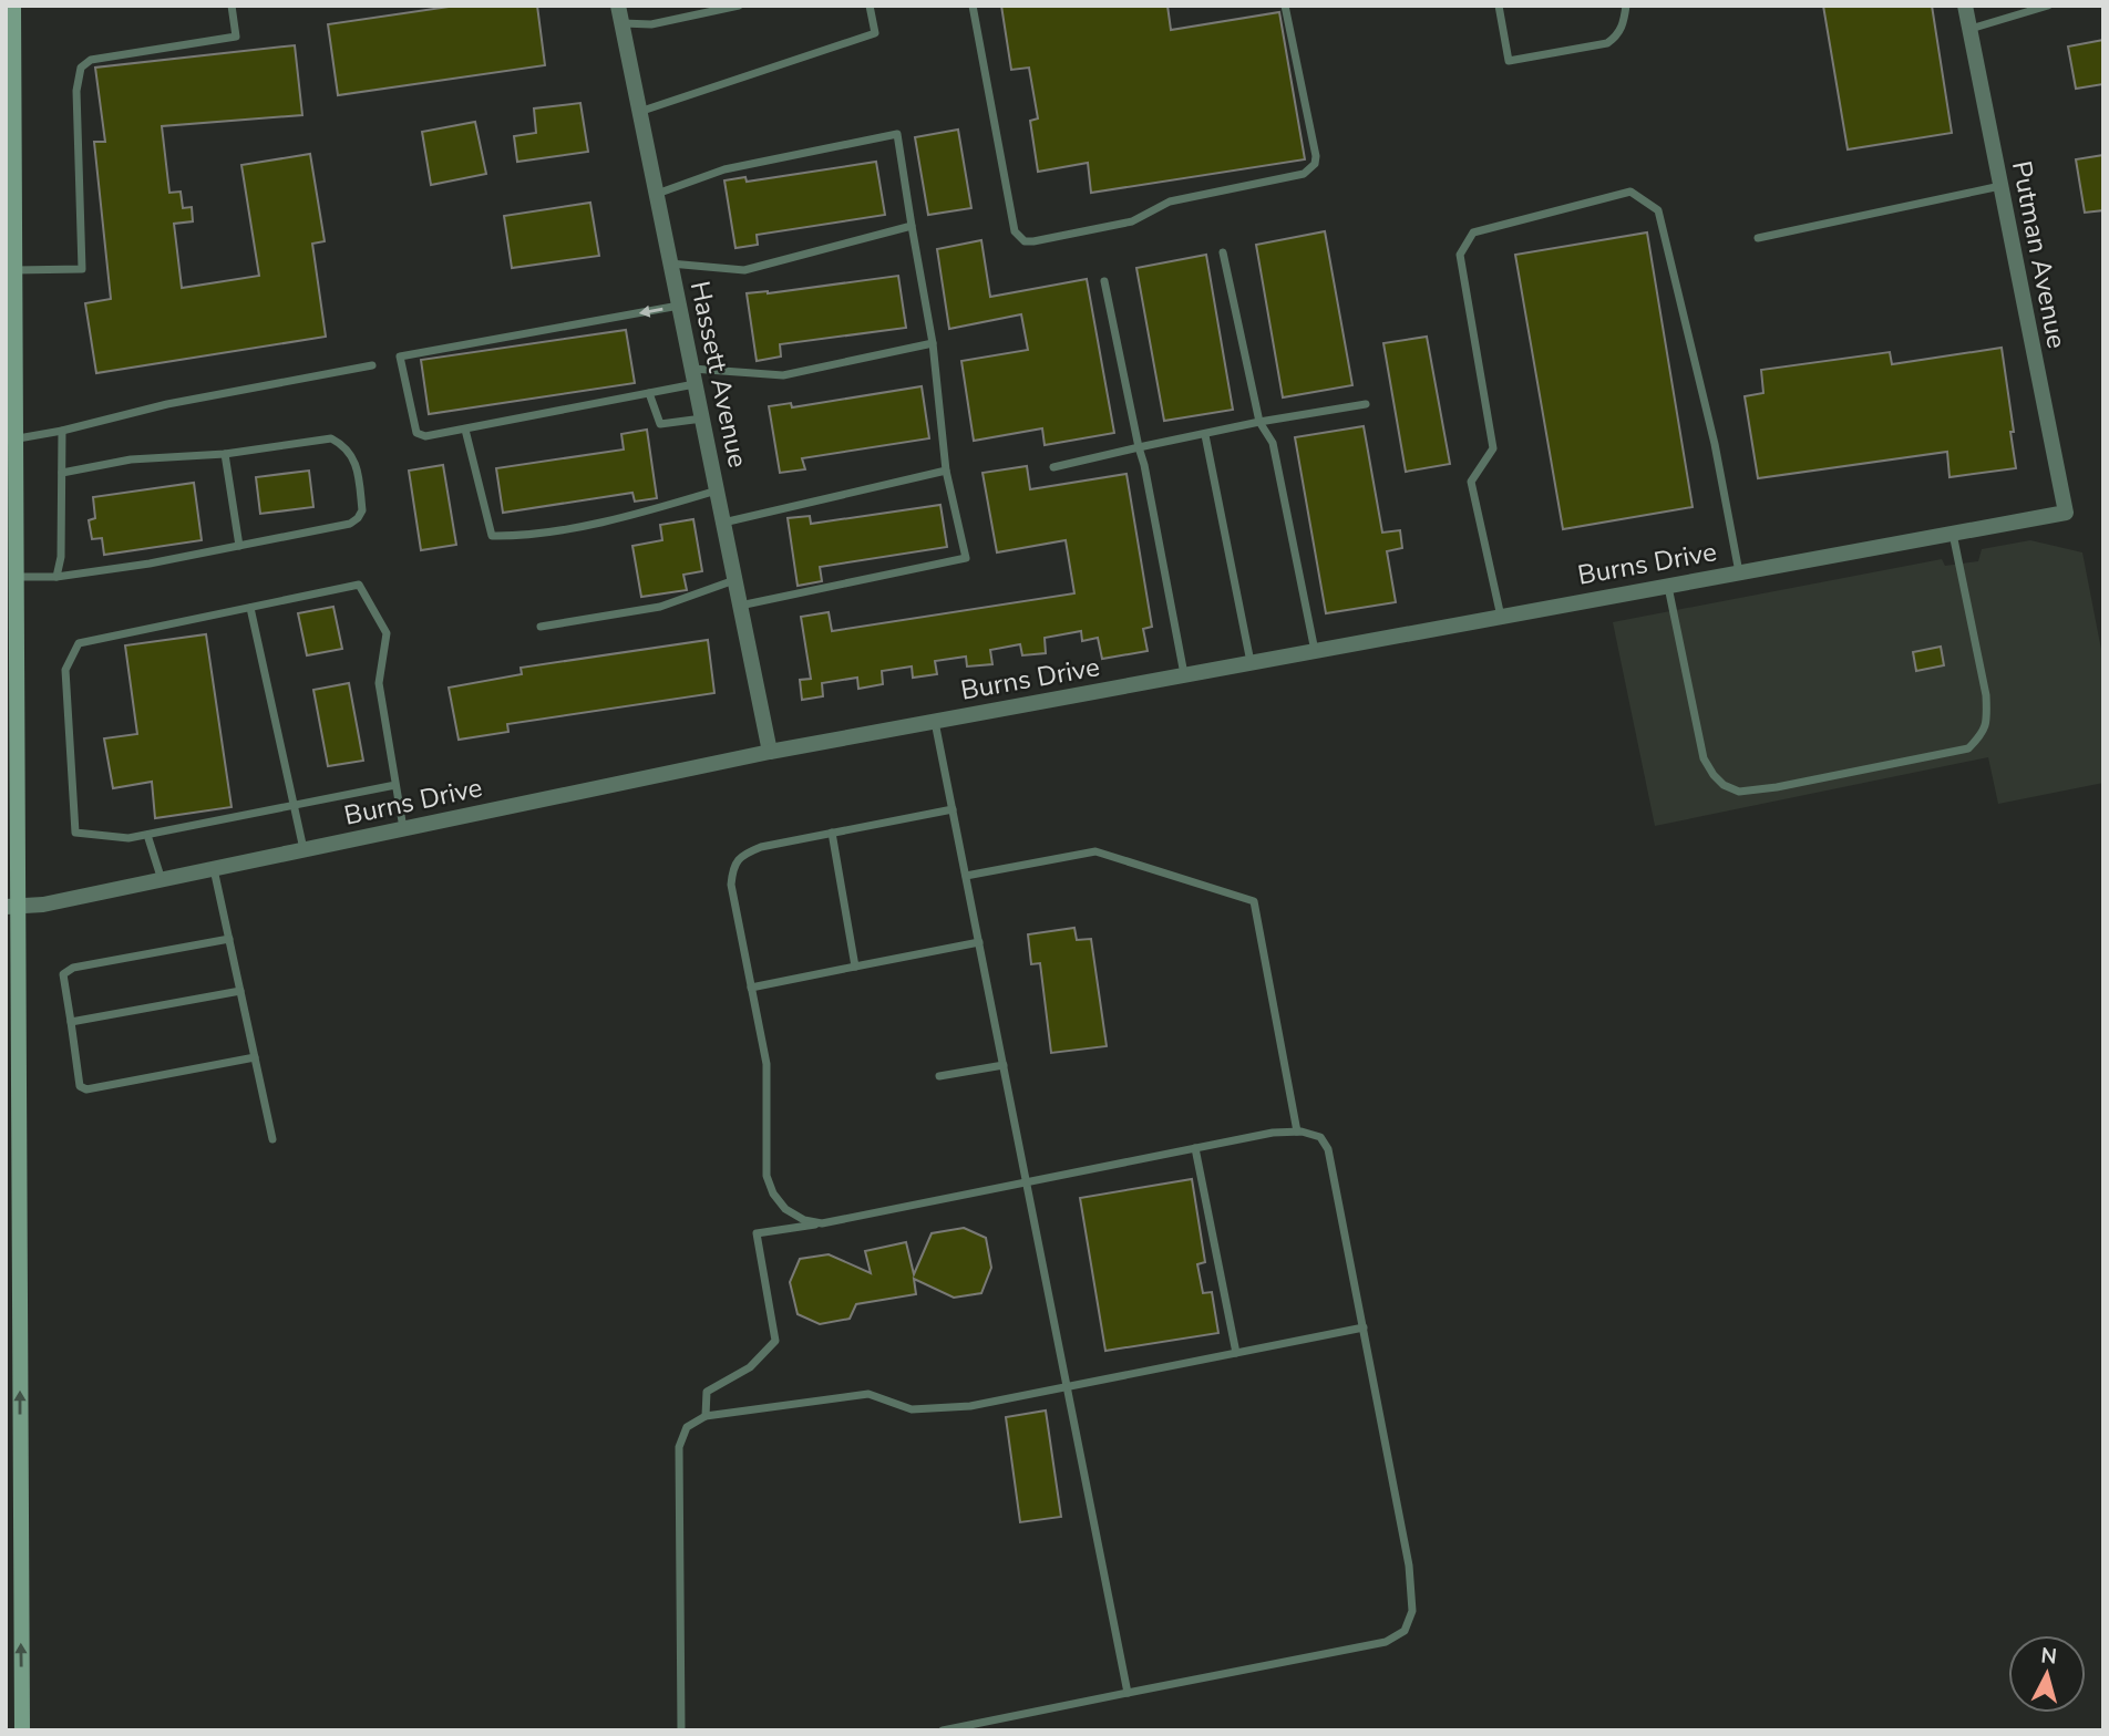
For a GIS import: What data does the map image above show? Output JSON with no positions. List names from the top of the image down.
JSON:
{
  "streets": {
    "street": ["Putman Avenue", "Hassett Avenue", "Burns Drive"]
  },
  "crossings": [
    ["Putman Avenue", "Burns Drive"],
    ["Hassett Avenue", "Burns Drive"]
  ],
  "north": "top"
}
